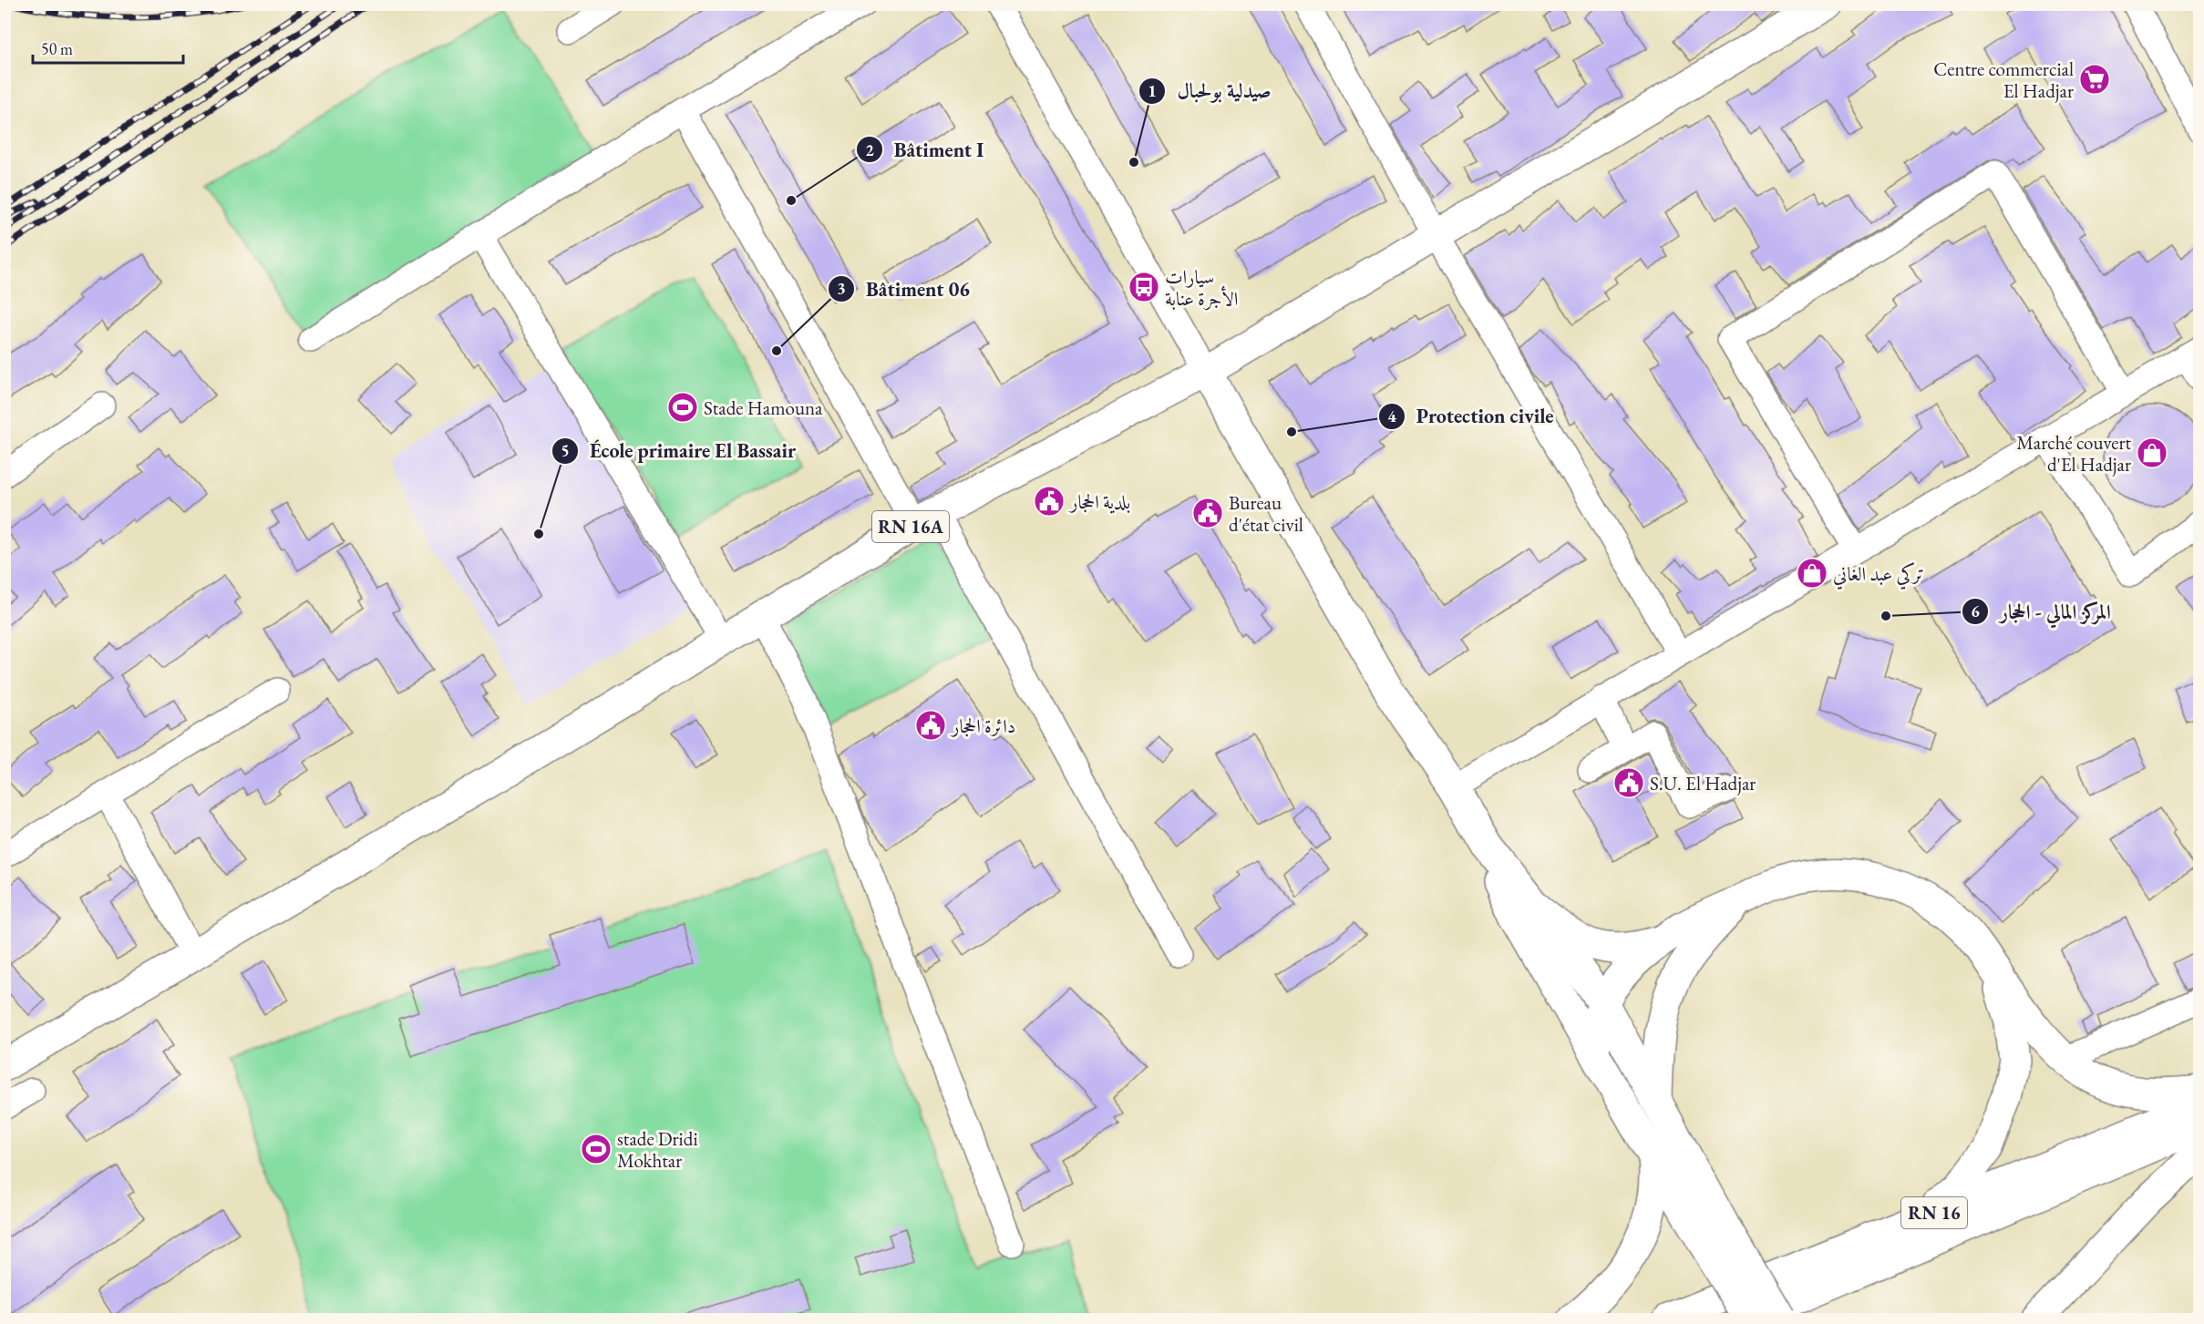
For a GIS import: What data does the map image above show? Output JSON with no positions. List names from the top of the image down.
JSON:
{
  "streets": {
    "main road": ["RN 16A", "RN 16"]
  },
  "places": {
    "supermarket": ["Centre commercial El Hadjar"],
    "other": [
      "صيدلية بولحبال",
      "Bâtiment I",
      "Bâtiment 06",
      "Protection civile",
      "École primaire El Bassair",
      "المركز المالي - الحجار"
    ],
    "bus stop": ["سيارات الأجرة عنابة"],
    "sports": ["Stade Hamouna", "stade Dridi Mokhtar"],
    "shop": ["Marché couvert d'El Hadjar", "تركي عبد الغاني"],
    "public building": [
      "بلدية الحجار",
      "Bureau d'état civil",
      "دائرة الحجار",
      "S.U. El Hadjar"
    ]
  },
  "scale_bar": "50 m"
}
